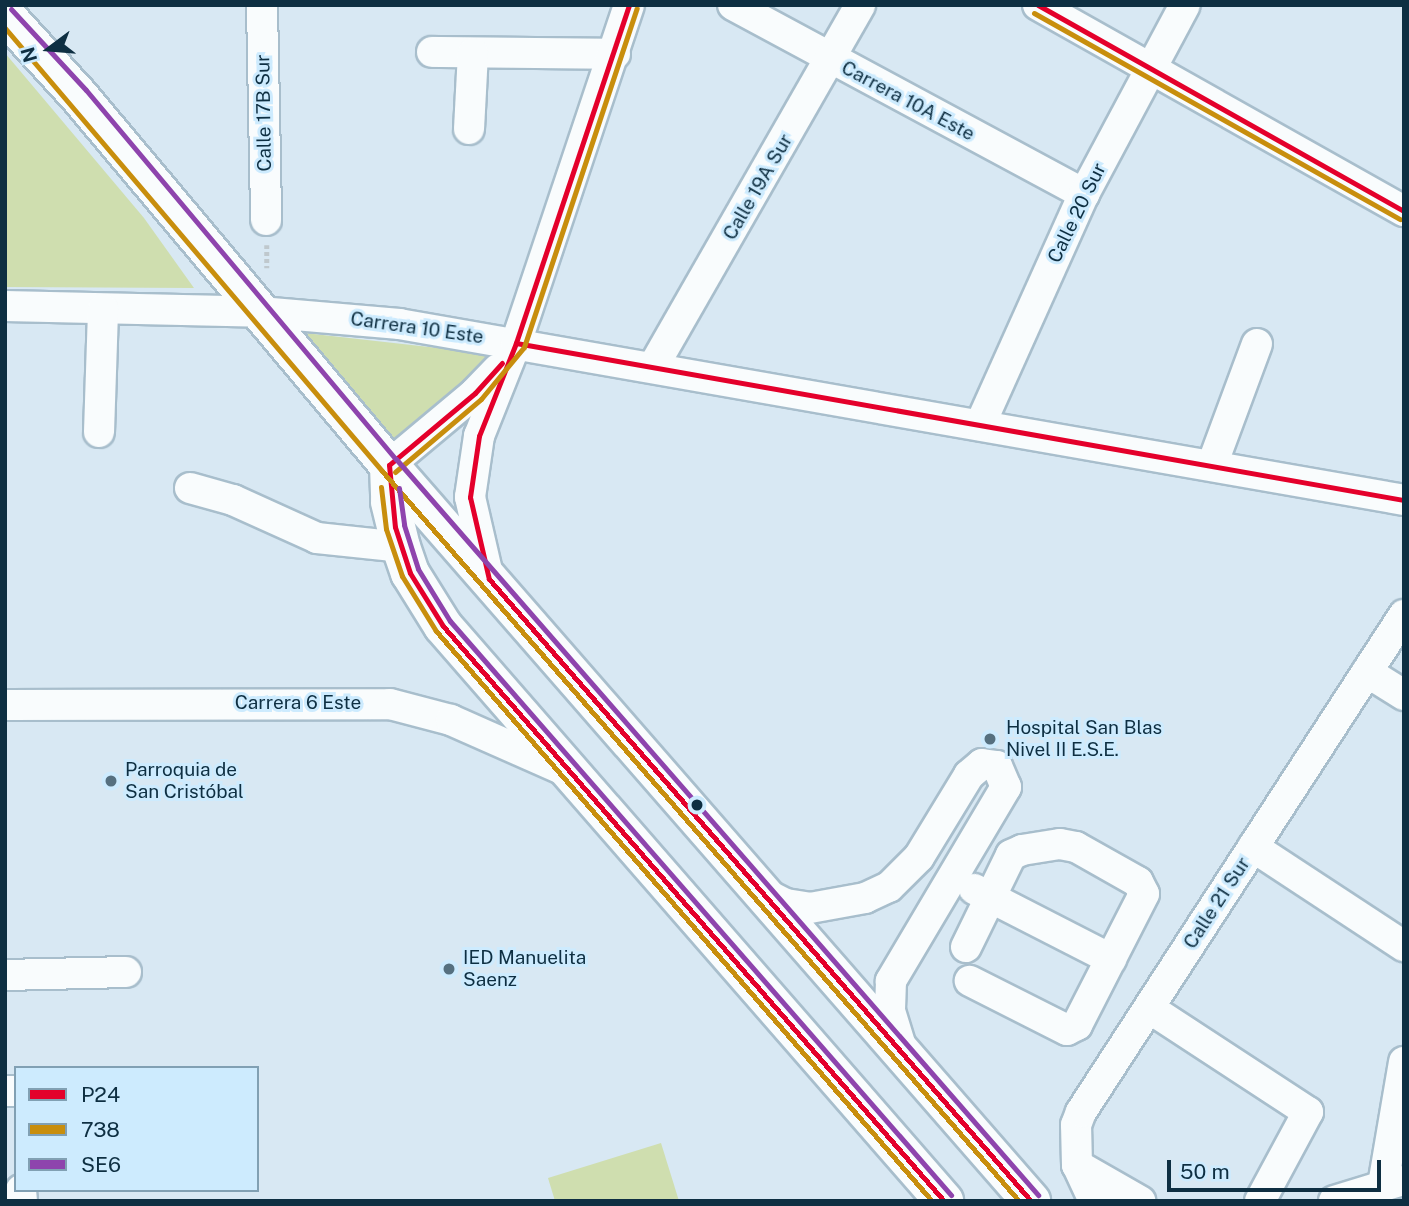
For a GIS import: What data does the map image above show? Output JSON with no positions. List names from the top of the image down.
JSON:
{
  "streets": {
    "street": [
      "Carrera 10A Este",
      "Calle 17B Sur",
      "Calle 19A Sur",
      "Calle 20 Sur",
      "Carrera 10 Este",
      "Carrera 6 Este",
      "Calle 21 Sur"
    ]
  },
  "crossings": [
    ["Carrera 10A Este", "Calle 19A Sur"],
    ["Carrera 10A Este", "Calle 20 Sur"],
    ["Calle 19A Sur", "Carrera 10 Este"],
    ["Calle 20 Sur", "Carrera 10 Este"]
  ],
  "places": ["Hospital San Blas Nivel II E.S.E.", "Parroquia de San Cristóbal", "IED Manuelita Saenz"],
  "lines": ["transit line P24", "transit line 738", "transit line SE6"],
  "legend": ["P24", "738", "SE6"],
  "scale_bar": "50 m",
  "north": "left"
}
